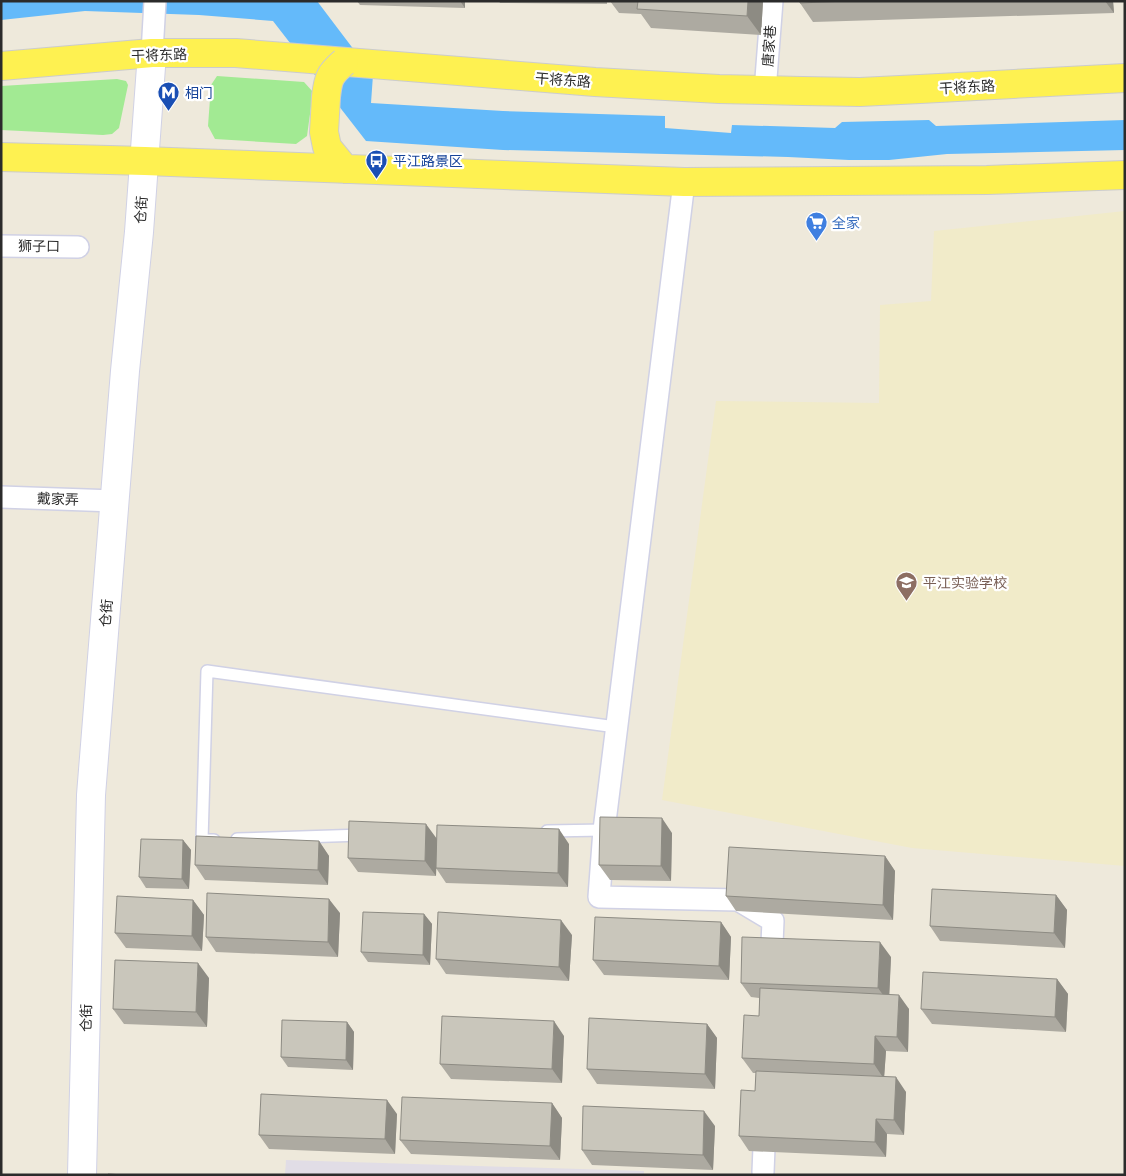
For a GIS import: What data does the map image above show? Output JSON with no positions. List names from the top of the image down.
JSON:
{
  "streets": {
    "main road": ["干将东路"],
    "street": [
      "唐家巷",
      "仓街",
      "狮子口",
      "戴家弄"
    ]
  },
  "crossings": [
    ["唐家巷", "干将东路"],
    ["干将东路", "仓街"],
    ["仓街", "戴家弄"]
  ],
  "places": {
    "metro station": ["相门"],
    "bus stop": ["平江路景区"],
    "supermarket": ["全家"],
    "school or university": ["平江实验学校"]
  }
}
